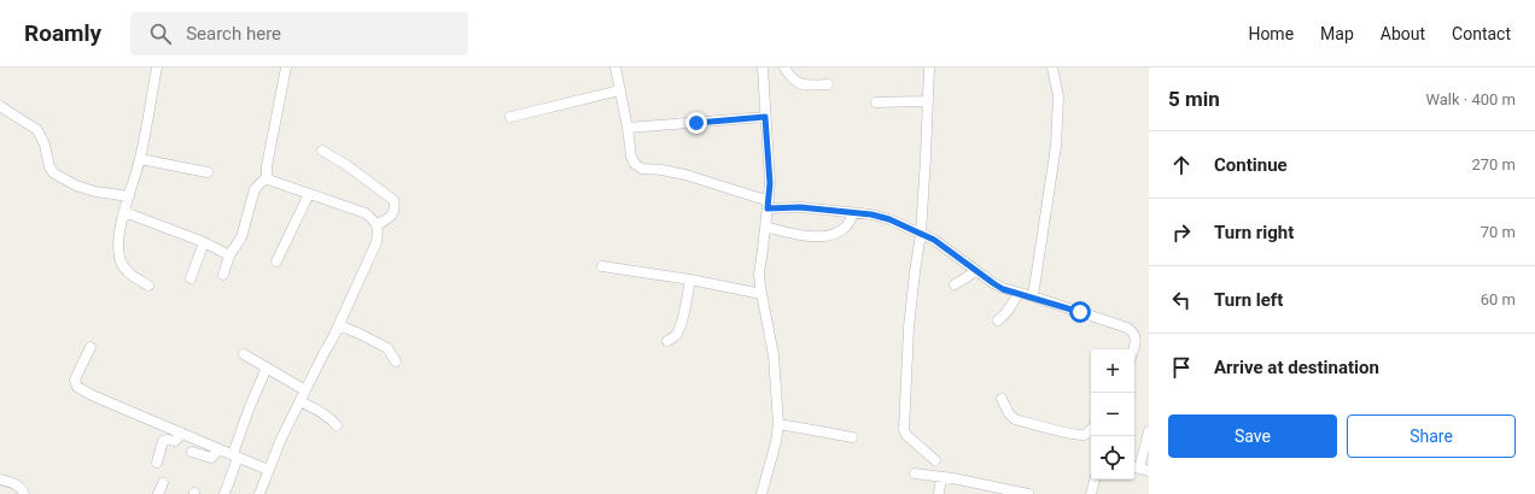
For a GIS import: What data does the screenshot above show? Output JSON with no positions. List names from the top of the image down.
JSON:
{
  "page": {
    "header": "Roamly",
    "search": "Search here",
    "nav": [
      "Home",
      "Map",
      "About",
      "Contact"
    ],
    "heading": ["5 min", "Walk · 400 m"],
    "list": [
      ["Continue", "270 m"],
      ["Turn right", "70 m"],
      ["Turn left", "60 m"],
      "Arrive at destination"
    ],
    "map_buttons": ["+", "−"],
    "buttons": ["Save", "Share"]
  }
}
